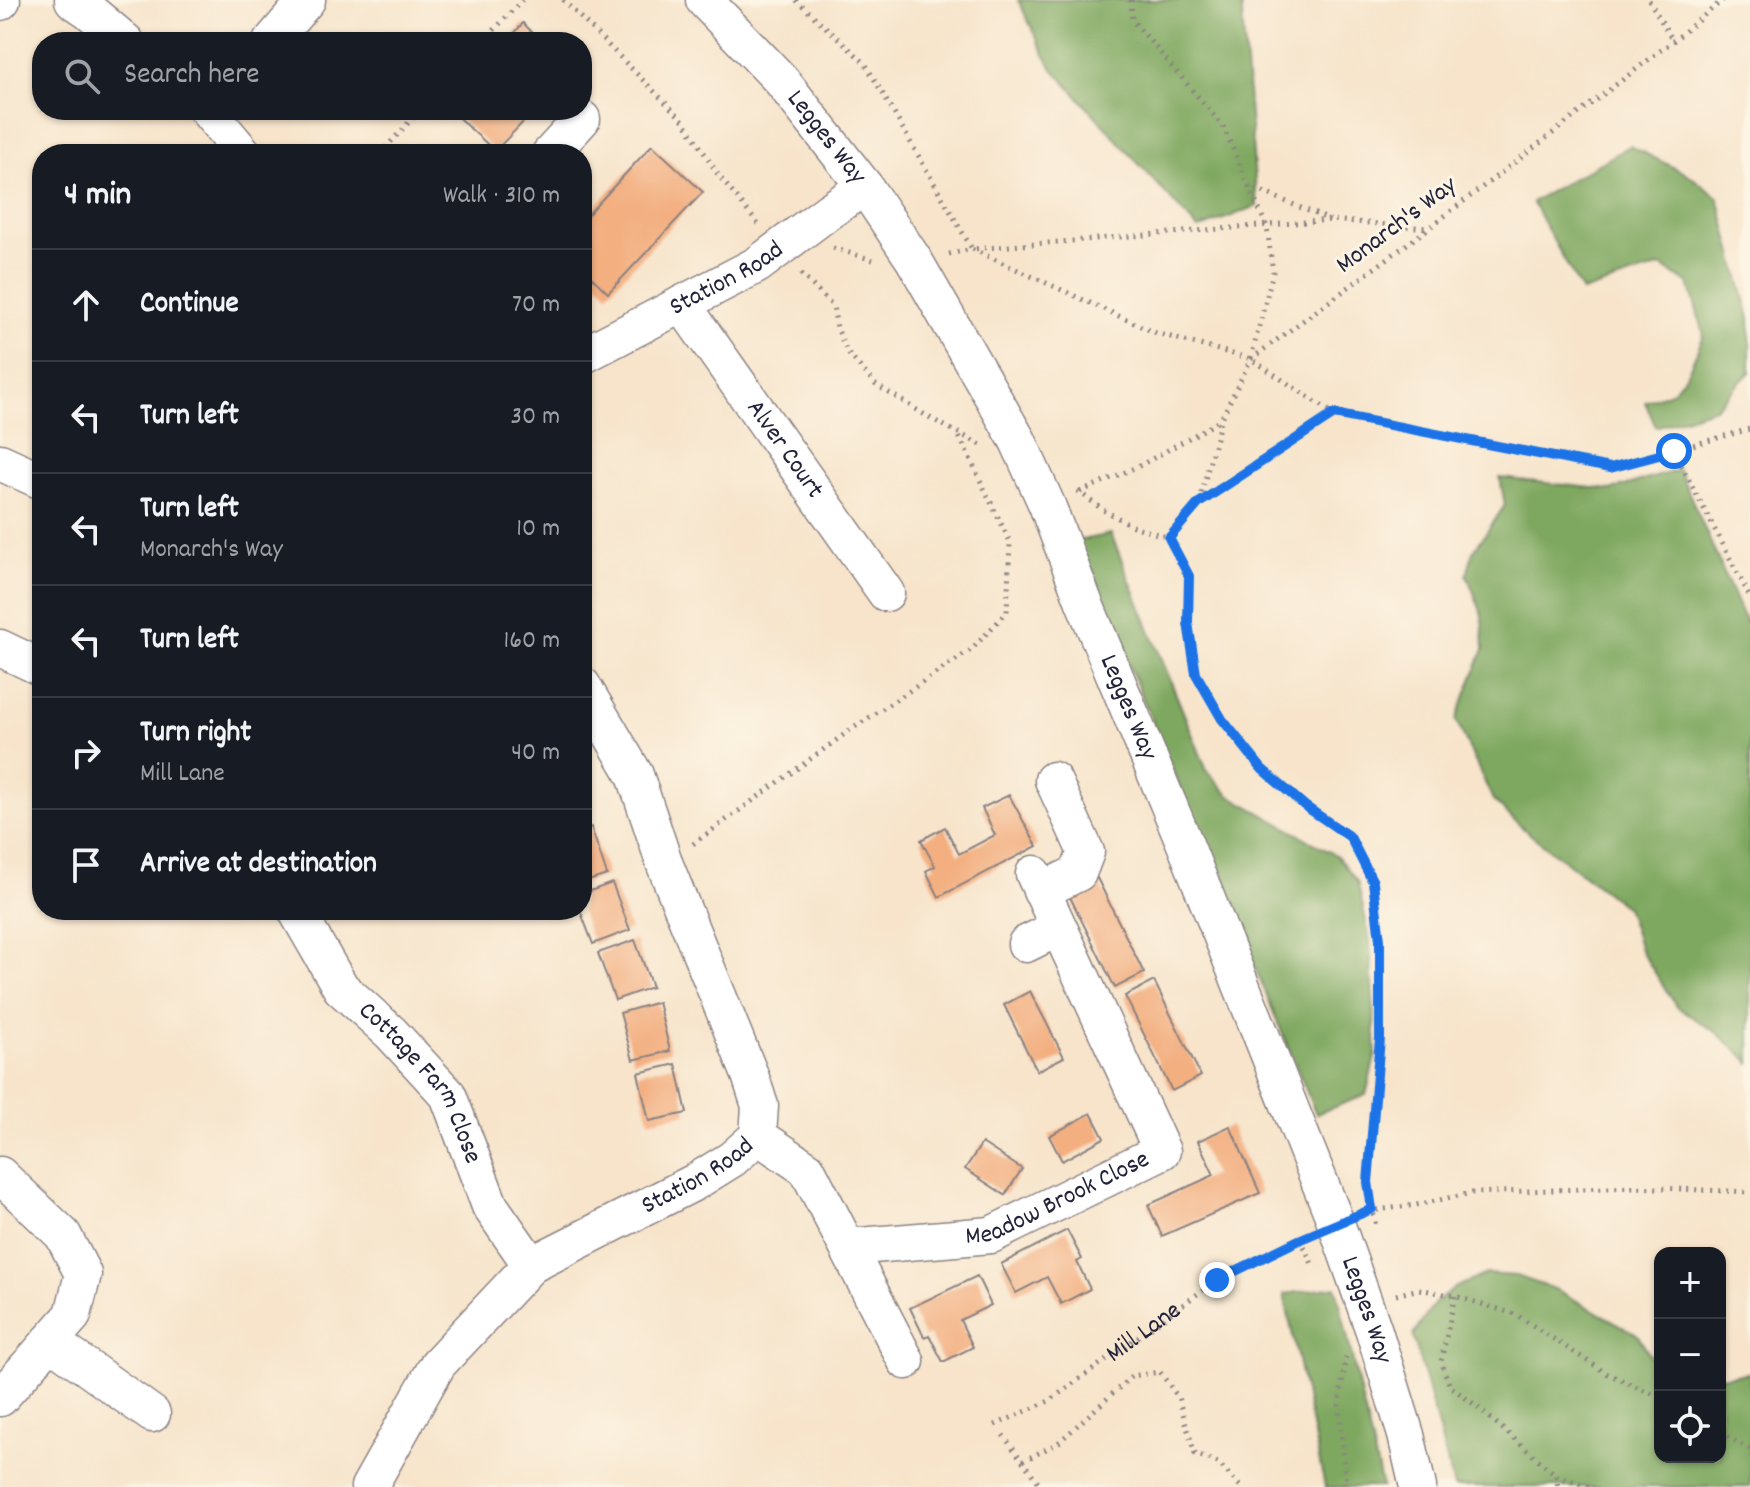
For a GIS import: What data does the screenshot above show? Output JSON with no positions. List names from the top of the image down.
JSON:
{
  "streets": {
    "street": [
      "Legges Way",
      "Station Road",
      "Alver Court",
      "Cottage Farm Close",
      "Meadow Brook Close"
    ],
    "path": ["Monarch's Way", "Mill Lane"]
  },
  "crossings": [
    ["Legges Way", "Station Road"],
    ["Legges Way", "Mill Lane"],
    ["Station Road", "Alver Court"],
    ["Station Road", "Cottage Farm Close"]
  ],
  "page": {
    "search": "Search here",
    "heading": ["4 min", "Walk · 310 m"],
    "list": [
      ["Continue", "70 m"],
      ["Turn left", "30 m"],
      ["Turn left", "Monarch's Way", "10 m"],
      ["Turn left", "160 m"],
      ["Turn right", "Mill Lane", "40 m"],
      "Arrive at destination"
    ],
    "map_buttons": ["+", "−"]
  }
}
